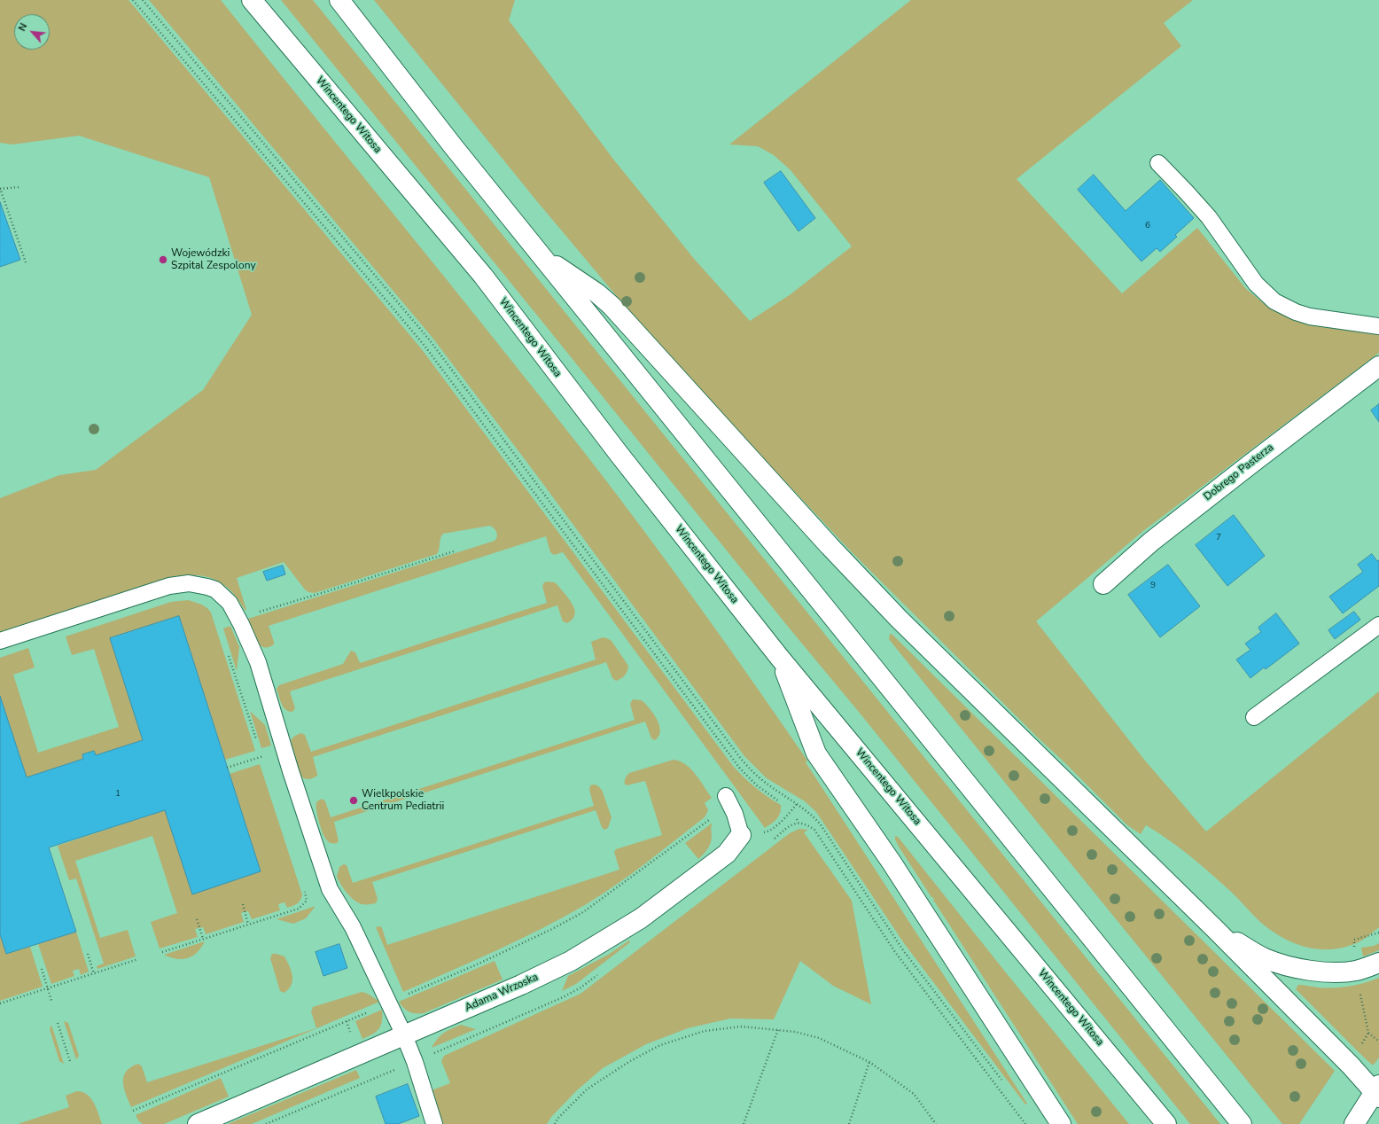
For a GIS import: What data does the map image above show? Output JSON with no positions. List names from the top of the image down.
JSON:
{
  "streets": {
    "main road": ["Wincentego Witosa", "Dobrego Pasterza", "Adama Wrzoska"]
  },
  "places": ["Wojewódzki Szpital Zespolony", "Wielkpolskie Centrum Pediatrii"],
  "house_numbers": [
    "6",
    "7",
    "9",
    "1"
  ],
  "north": "top left"
}
